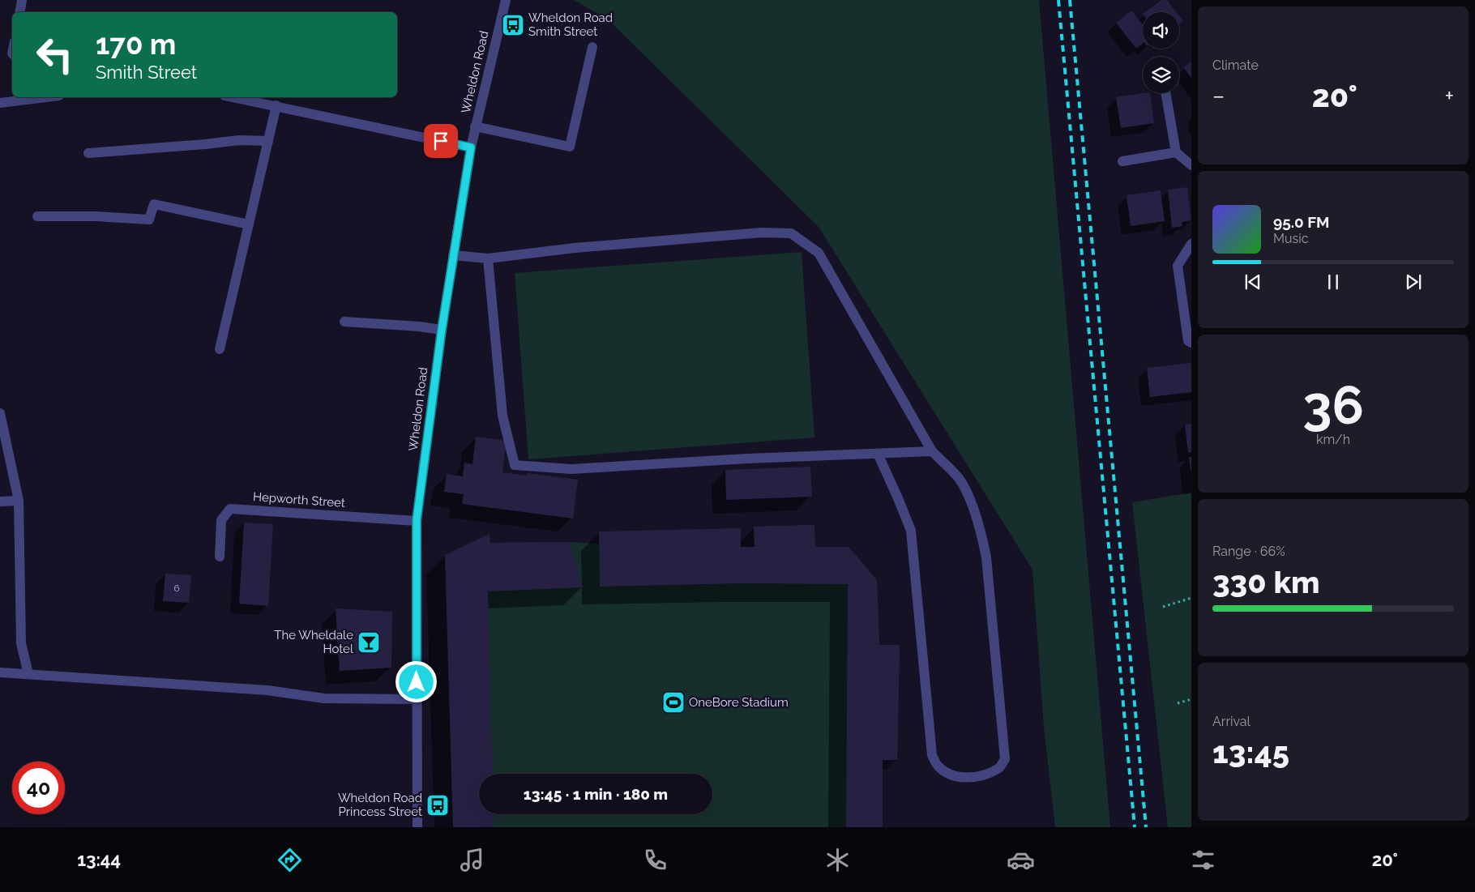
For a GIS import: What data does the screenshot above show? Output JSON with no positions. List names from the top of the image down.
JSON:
{
  "streets": {
    "street": ["Wheldon Road", "Hepworth Street"]
  },
  "crossings": [
    ["Wheldon Road", "Hepworth Street"]
  ],
  "places": {
    "bus stop": ["Wheldon Road Smith Street", "Wheldon Road Princess Street"],
    "bar": ["The Wheldale Hotel"],
    "sports": ["OneBore Stadium"]
  },
  "house_numbers": ["6"],
  "page": {
    "tile": [
      "Climate",
      ["36", "km/h"],
      ["Range · 66%", "330 km"],
      ["Arrival", "13:45"]
    ],
    "turn": ["170 m", "Smith Street"],
    "heat": ["−", "20°", "+"],
    "song": ["95.0 FM", "Music"],
    "limit": "40",
    "trip": "13:45 · 1 min · 180 m",
    "tabs": ["13:44", "20°"]
  }
}
